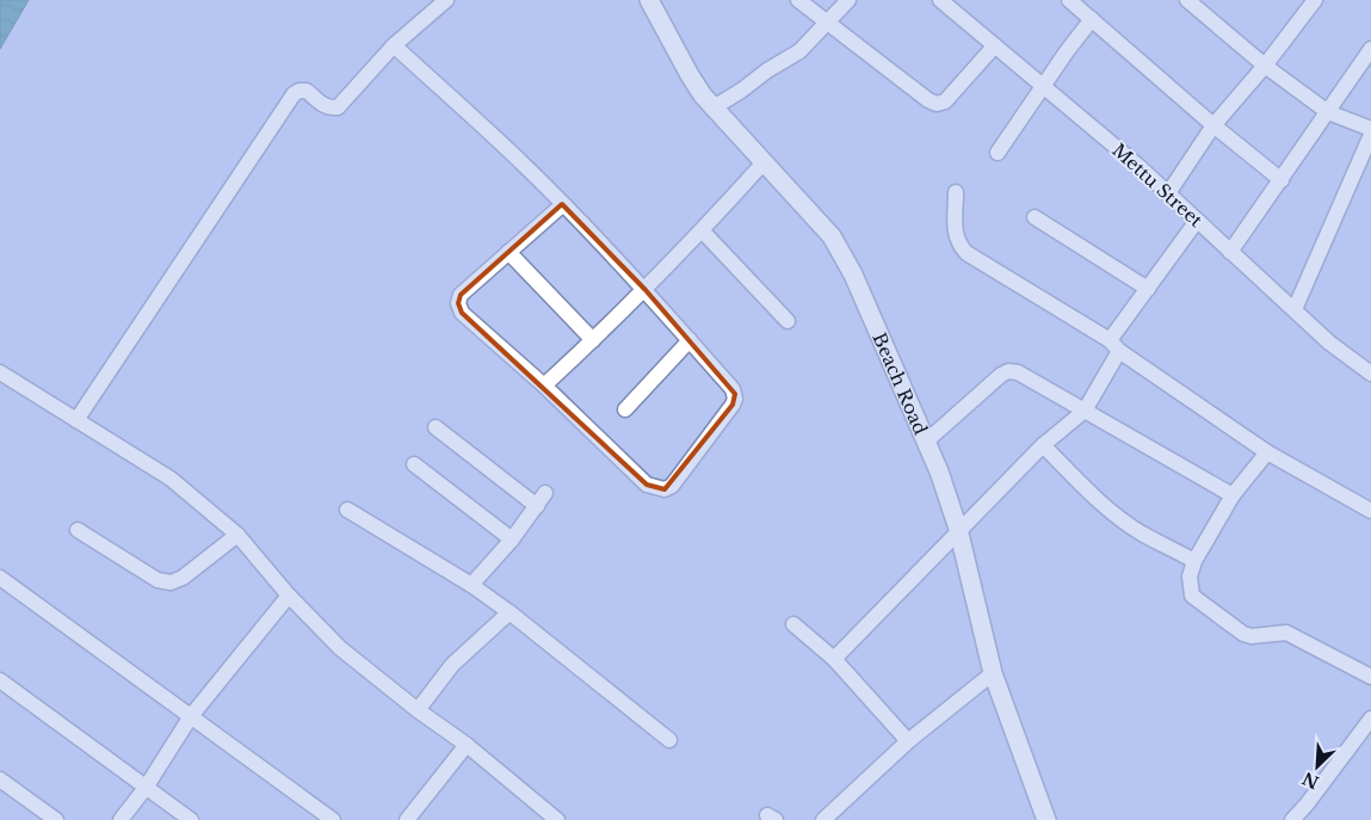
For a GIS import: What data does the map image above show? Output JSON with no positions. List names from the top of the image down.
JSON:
{
  "streets": {
    "main road": ["Beach Road"],
    "street": ["Mettu Street"]
  },
  "north": "bottom left"
}
